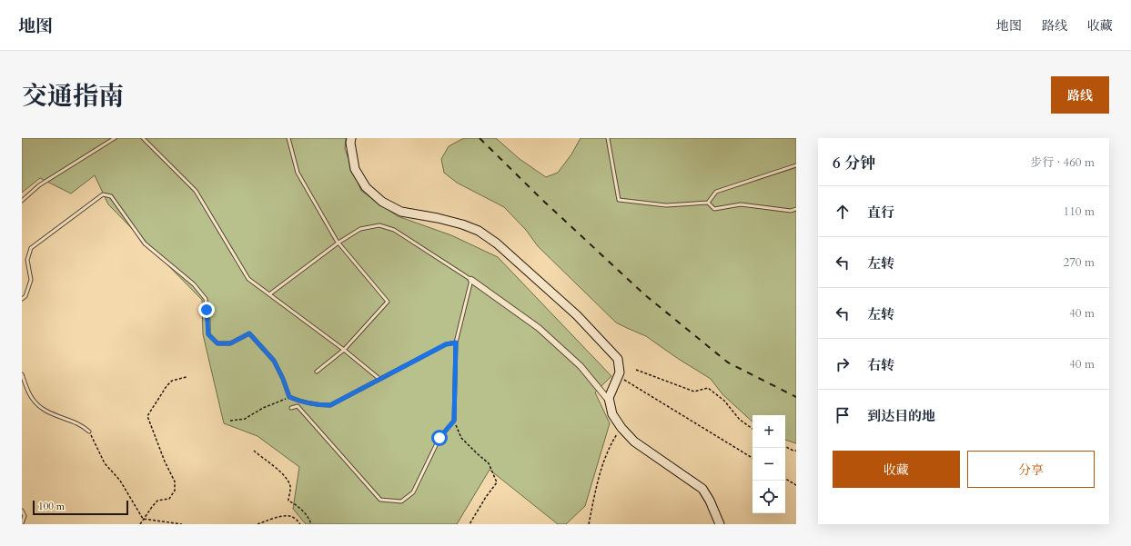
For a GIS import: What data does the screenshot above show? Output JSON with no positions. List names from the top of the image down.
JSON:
{
  "scale_bar": "100 m",
  "page": {
    "header": "地图",
    "nav": ["地图", "路线", "收藏"],
    "title": "交通指南",
    "buttons": [
      "路线",
      ["收藏", "分享"]
    ],
    "heading": ["6 分钟", "步行 · 460 m"],
    "list": [
      ["直行", "110 m"],
      ["左转", "270 m"],
      ["左转", "40 m"],
      ["右转", "40 m"],
      "到达目的地"
    ],
    "map_buttons": ["+", "−"],
    "scale": "100 m"
  }
}
